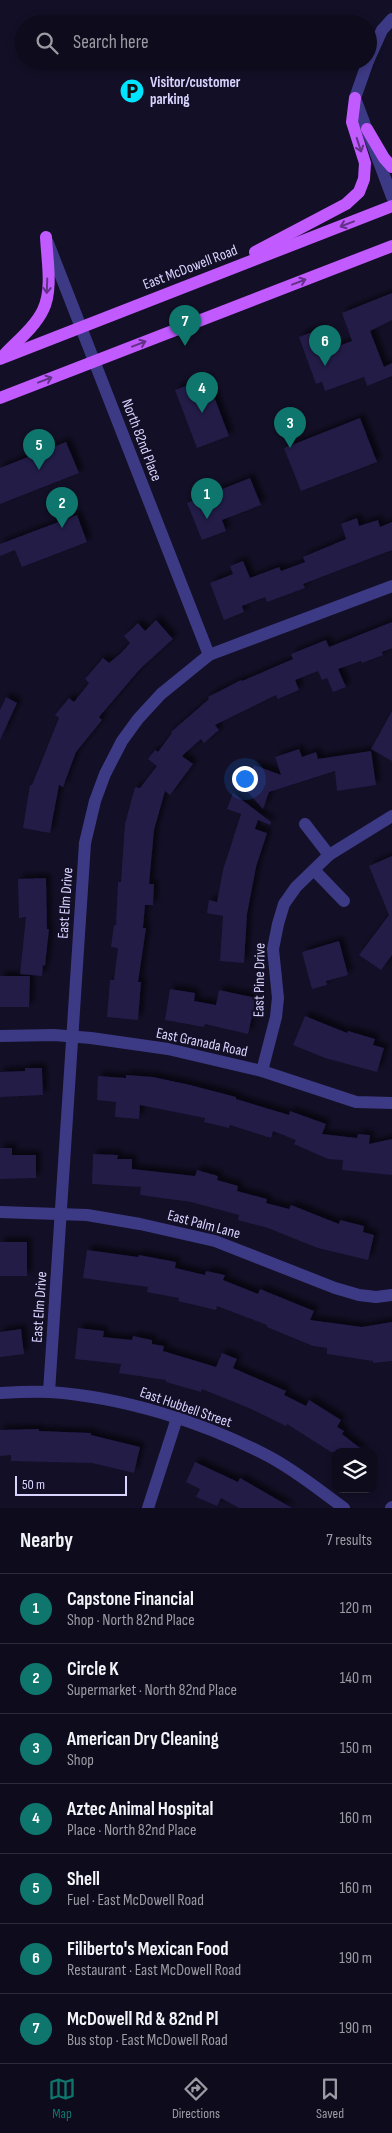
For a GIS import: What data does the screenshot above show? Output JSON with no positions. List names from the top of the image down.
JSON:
{
  "streets": {
    "main road": ["East McDowell Road"],
    "street": [
      "North 82nd Place",
      "East Elm Drive",
      "East Pine Drive",
      "East Granada Road",
      "East Palm Lane",
      "East Hubbell Street"
    ]
  },
  "crossings": [
    ["East McDowell Road", "North 82nd Place"],
    ["North 82nd Place", "East Elm Drive"],
    ["East Elm Drive", "East Granada Road"],
    ["East Elm Drive", "East Palm Lane"],
    ["East Elm Drive", "East Hubbell Street"],
    ["East Pine Drive", "East Granada Road"]
  ],
  "places": {
    "parking": ["Visitor/customer parking"]
  },
  "scale_bar": "50 m",
  "page": {
    "search": "Search here",
    "pins": [
      "7",
      "6",
      "4",
      "3",
      "5",
      "1",
      "2"
    ],
    "scale": "50 m",
    "heading": ["Nearby", "7 results"],
    "list": [
      {
        "mark": "1",
        "name": "Capstone Financial",
        "note": "Shop · North 82nd Place",
        "value": "120 m"
      },
      {
        "mark": "2",
        "name": "Circle K",
        "note": "Supermarket · North 82nd Place",
        "value": "140 m"
      },
      {
        "mark": "3",
        "name": "American Dry Cleaning",
        "note": "Shop",
        "value": "150 m"
      },
      {
        "mark": "4",
        "name": "Aztec Animal Hospital",
        "note": "Place · North 82nd Place",
        "value": "160 m"
      },
      {
        "mark": "5",
        "name": "Shell",
        "note": "Fuel · East McDowell Road",
        "value": "160 m"
      },
      {
        "mark": "6",
        "name": "Filiberto's Mexican Food",
        "note": "Restaurant · East McDowell Road",
        "value": "190 m"
      },
      {
        "mark": "7",
        "name": "McDowell Rd & 82nd Pl",
        "note": "Bus stop · East McDowell Road",
        "value": "190 m"
      }
    ],
    "nav": ["Map", "Directions", "Saved"]
  }
}
